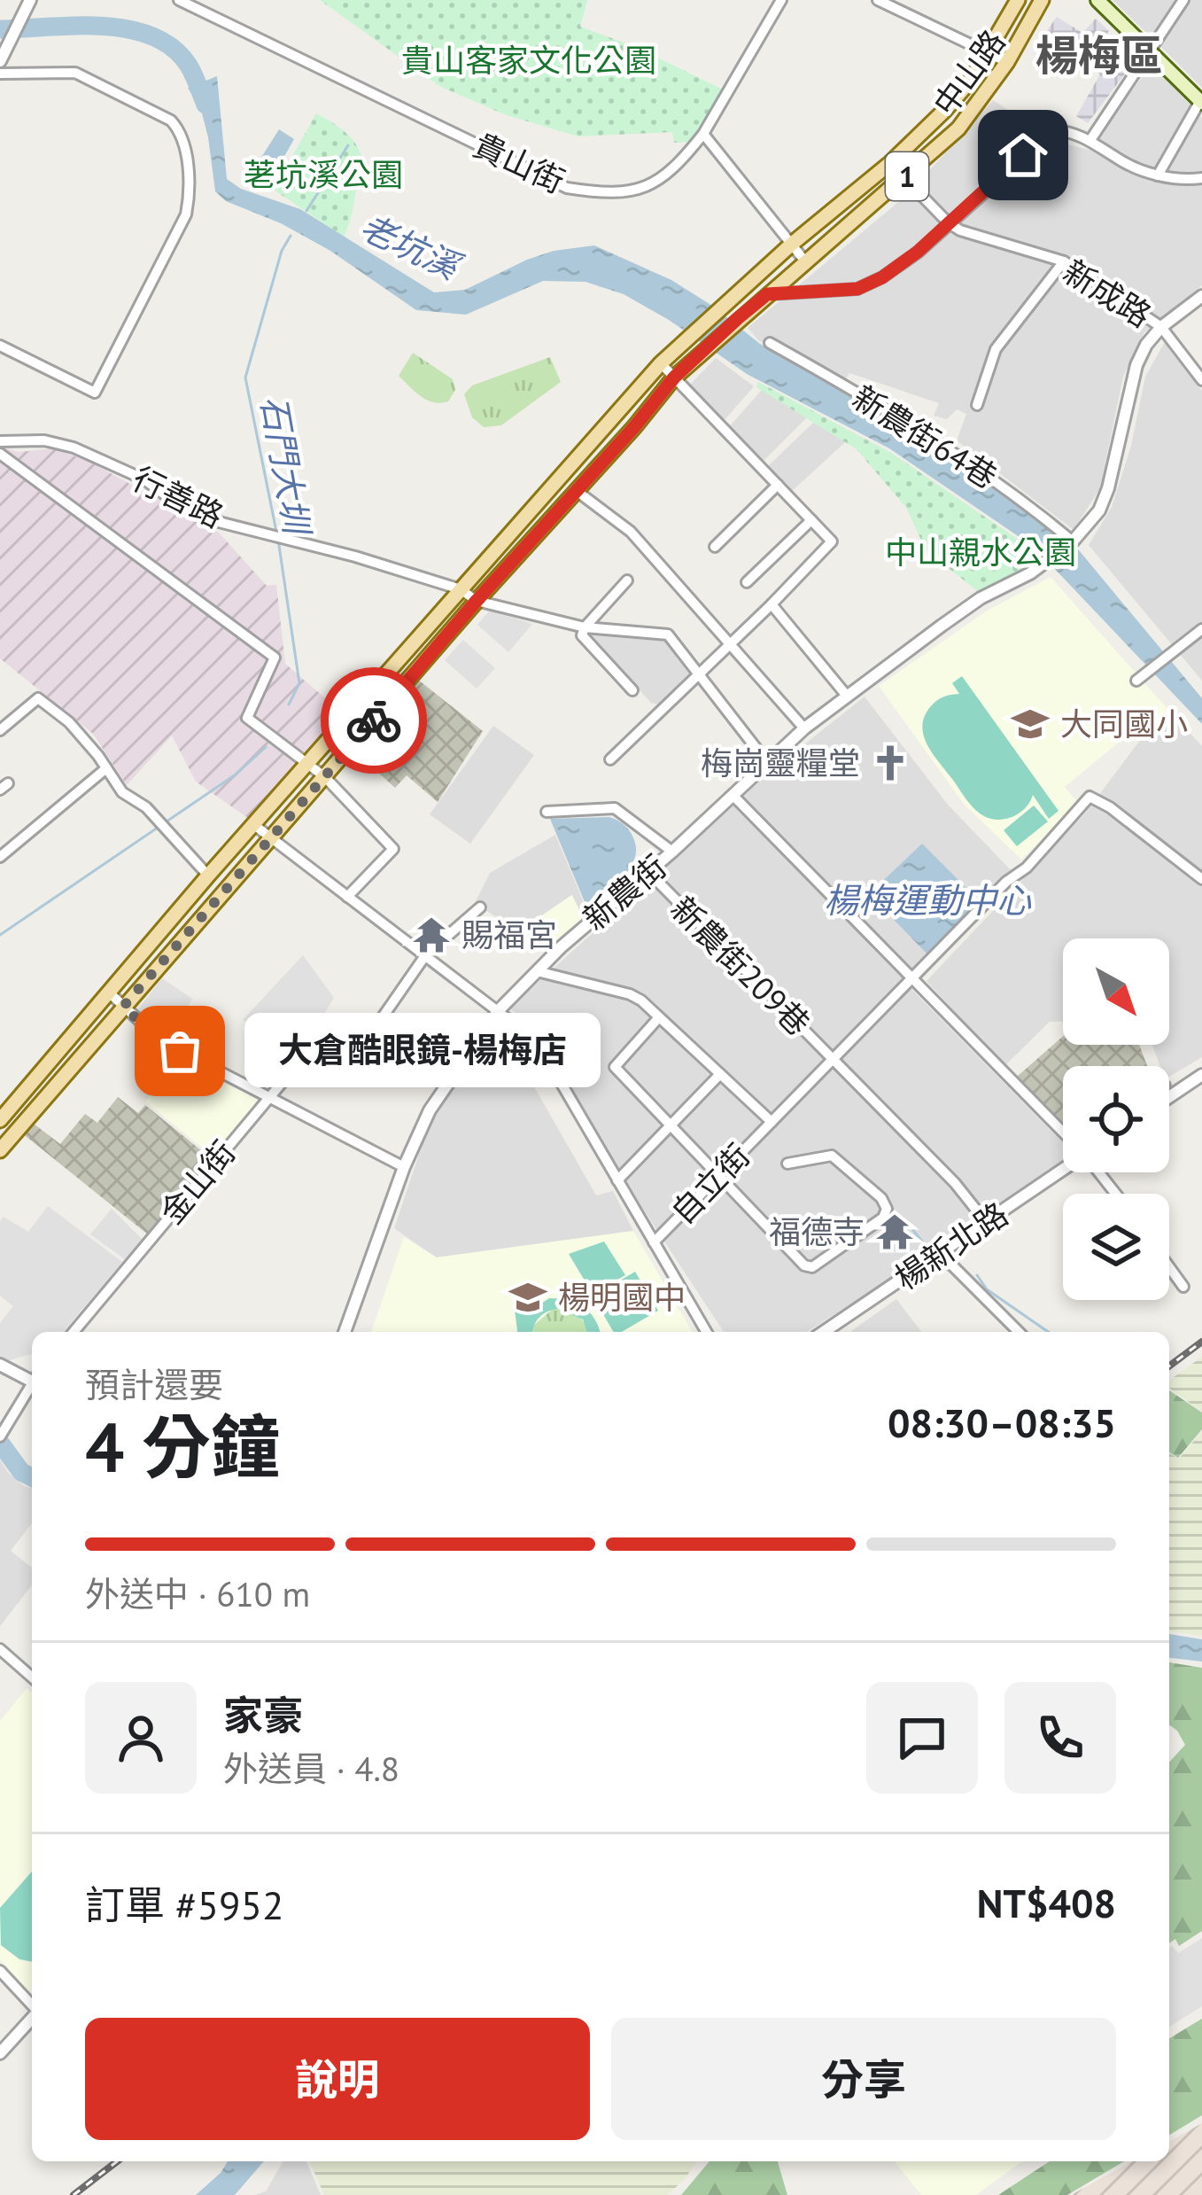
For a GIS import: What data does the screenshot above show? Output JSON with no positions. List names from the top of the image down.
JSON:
{
  "streets": {
    "main road": ["中山路", "1"],
    "street": [
      "貴山街",
      "新成路",
      "新農街64巷",
      "行善路",
      "新農街",
      "新農街209巷",
      "金山街",
      "自立街",
      "楊新北路"
    ]
  },
  "crossings": [
    ["中山路", "1"],
    ["中山路", "新成路"],
    ["1", "行善路"],
    ["1", "自立街"],
    ["新農街64巷", "新農街"],
    ["新農街", "新農街209巷"],
    ["新農街", "自立街"],
    ["新農街209巷", "自立街"],
    ["新農街209巷", "楊新北路"],
    ["金山街", "自立街"]
  ],
  "districts": ["楊梅區"],
  "water": ["老坑溪", "石門大圳", "楊梅運動中心"],
  "parks": ["貴山客家文化公園", "荖坑溪公園", "中山親水公園"],
  "places": {
    "school or university": ["大同國小", "楊明國中"],
    "church": ["梅崗靈糧堂"],
    "temple": ["賜福宮", "福德寺"],
    "other": ["大倉酷眼鏡-楊梅店"]
  },
  "north": "bottom right",
  "page": {
    "bubble": "大倉酷眼鏡-楊梅店",
    "heading": ["4 分鐘", "預計還要", "08:30–08:35"],
    "panel": [
      "家豪",
      "外送員 · 4.8",
      "訂單 #5952",
      "NT$408"
    ],
    "bar": "外送中 · 610 m",
    "buttons": ["說明", "分享"]
  }
}
